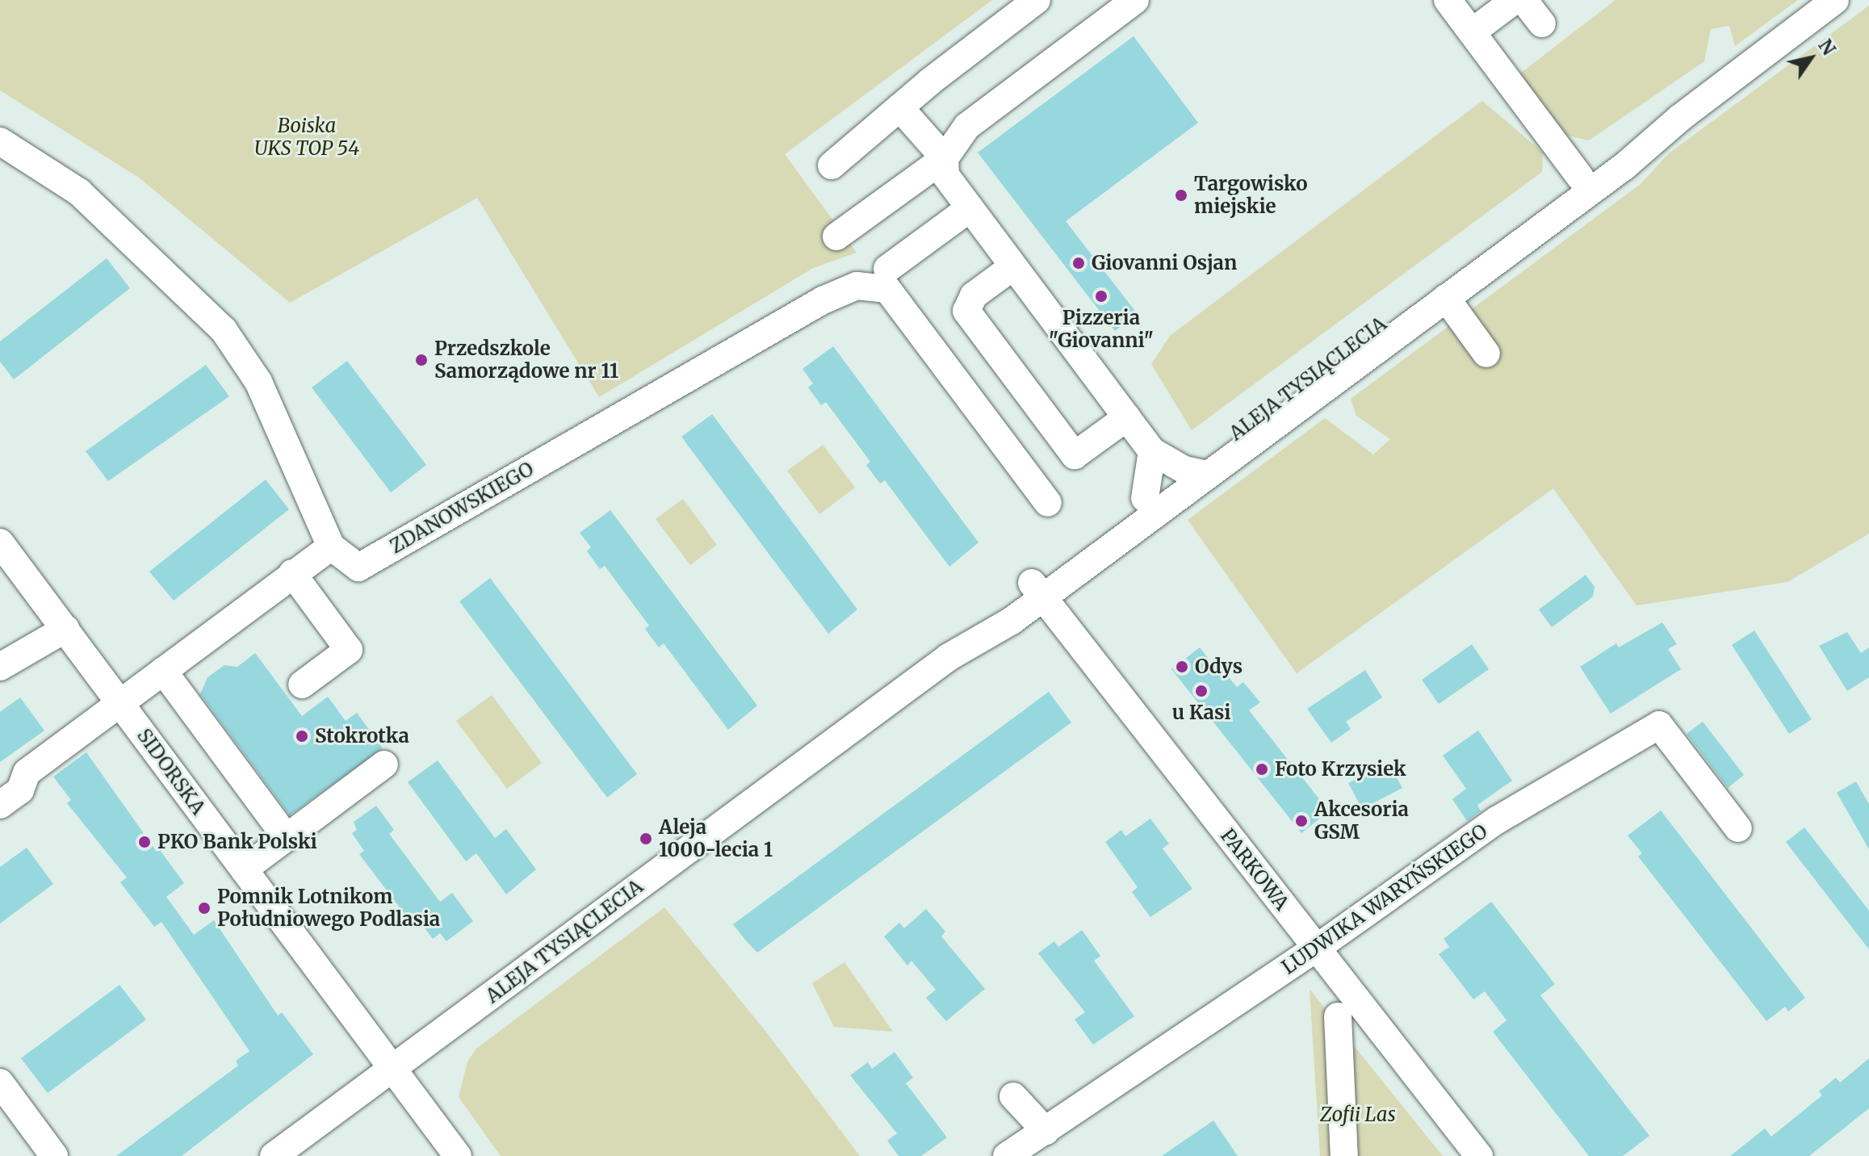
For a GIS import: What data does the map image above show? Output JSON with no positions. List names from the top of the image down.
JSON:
{
  "streets": {
    "street": [
      "ALEJA TYSIĄCLECIA",
      "ZDANOWSKIEGO",
      "SIDORSKA",
      "PARKOWA",
      "LUDWIKA WARYŃSKIEGO"
    ]
  },
  "crossings": [
    ["ALEJA TYSIĄCLECIA", "SIDORSKA"],
    ["ALEJA TYSIĄCLECIA", "PARKOWA"],
    ["PARKOWA", "LUDWIKA WARYŃSKIEGO"]
  ],
  "parks": ["Boiska UKS TOP 54", "Zofii Las"],
  "places": [
    "Targowisko miejskie",
    "Giovanni Osjan",
    "Pizzeria \"Giovanni\"",
    "Przedszkole Samorządowe nr 11",
    "Odys",
    "u Kasi",
    "Stokrotka",
    "Foto Krzysiek",
    "Akcesoria GSM",
    "Aleja 1000-lecia 1",
    "PKO Bank Polski",
    "Pomnik Lotnikom Południowego Podlasia"
  ],
  "north": "top right"
}
